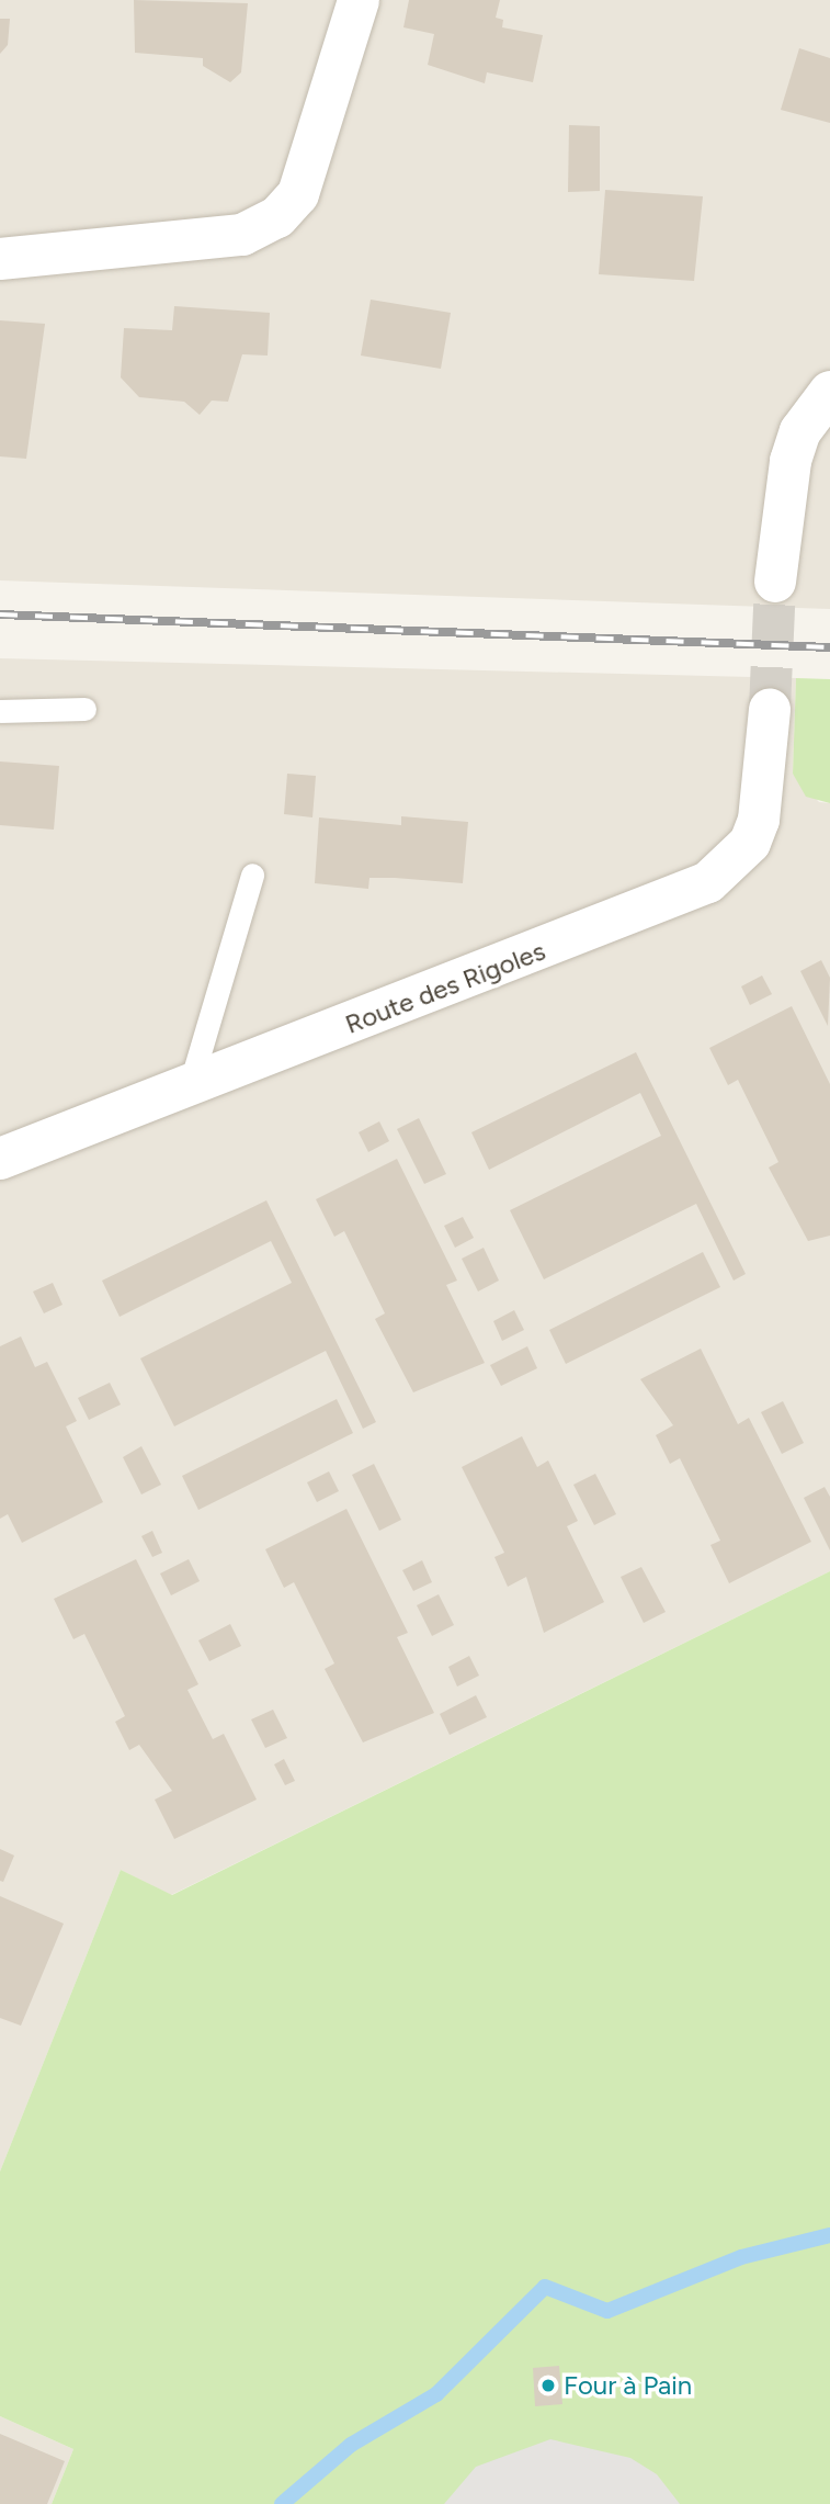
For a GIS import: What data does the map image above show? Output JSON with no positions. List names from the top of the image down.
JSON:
{
  "streets": {
    "street": ["Route des Rigoles"]
  },
  "places": ["Four à Pain"]
}
